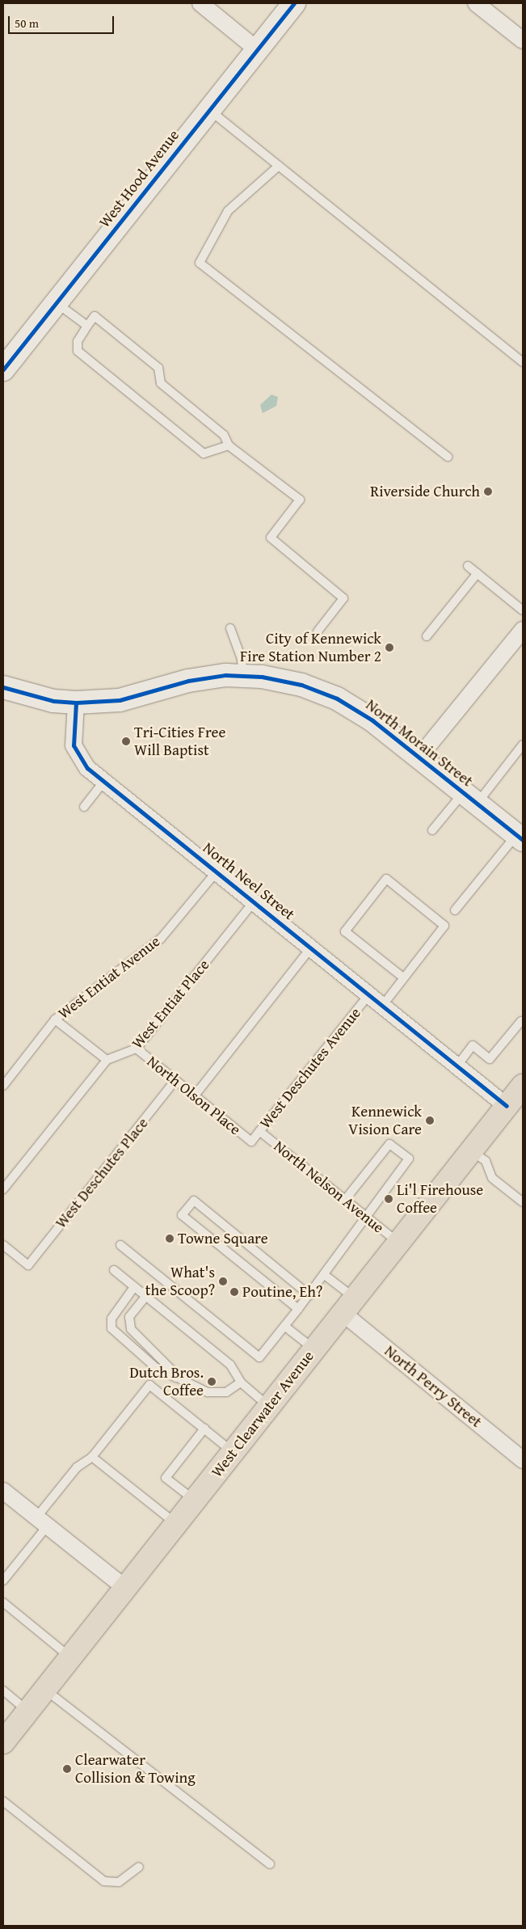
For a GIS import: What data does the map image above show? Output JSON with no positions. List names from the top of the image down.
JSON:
{
  "streets": {
    "main road": ["West Clearwater Avenue"],
    "street": [
      "West Hood Avenue",
      "North Morain Street",
      "North Neel Street",
      "North Perry Street"
    ],
    "lane": [
      "West Entiat Avenue",
      "West Entiat Place",
      "West Deschutes Avenue",
      "North Olson Place",
      "West Deschutes Place",
      "North Nelson Avenue"
    ]
  },
  "crossings": [
    ["North Morain Street", "North Neel Street"],
    ["North Neel Street", "West Entiat Avenue"],
    ["North Neel Street", "West Entiat Place"],
    ["North Neel Street", "West Deschutes Avenue"],
    ["North Neel Street", "West Clearwater Avenue"],
    ["West Entiat Place", "North Olson Place"],
    ["West Deschutes Avenue", "North Olson Place"],
    ["West Deschutes Avenue", "North Nelson Avenue"],
    ["North Olson Place", "West Deschutes Place"],
    ["North Nelson Avenue", "West Clearwater Avenue"],
    ["North Perry Street", "West Clearwater Avenue"]
  ],
  "places": [
    "Riverside Church",
    "City of Kennewick Fire Station Number 2",
    "Tri-Cities Free Will Baptist",
    "Kennewick Vision Care",
    "Li'l Firehouse Coffee",
    "Towne Square",
    "What's the Scoop?",
    "Poutine, Eh?",
    "Dutch Bros. Coffee",
    "Clearwater Collision & Towing"
  ],
  "scale_bar": "50 m"
}
